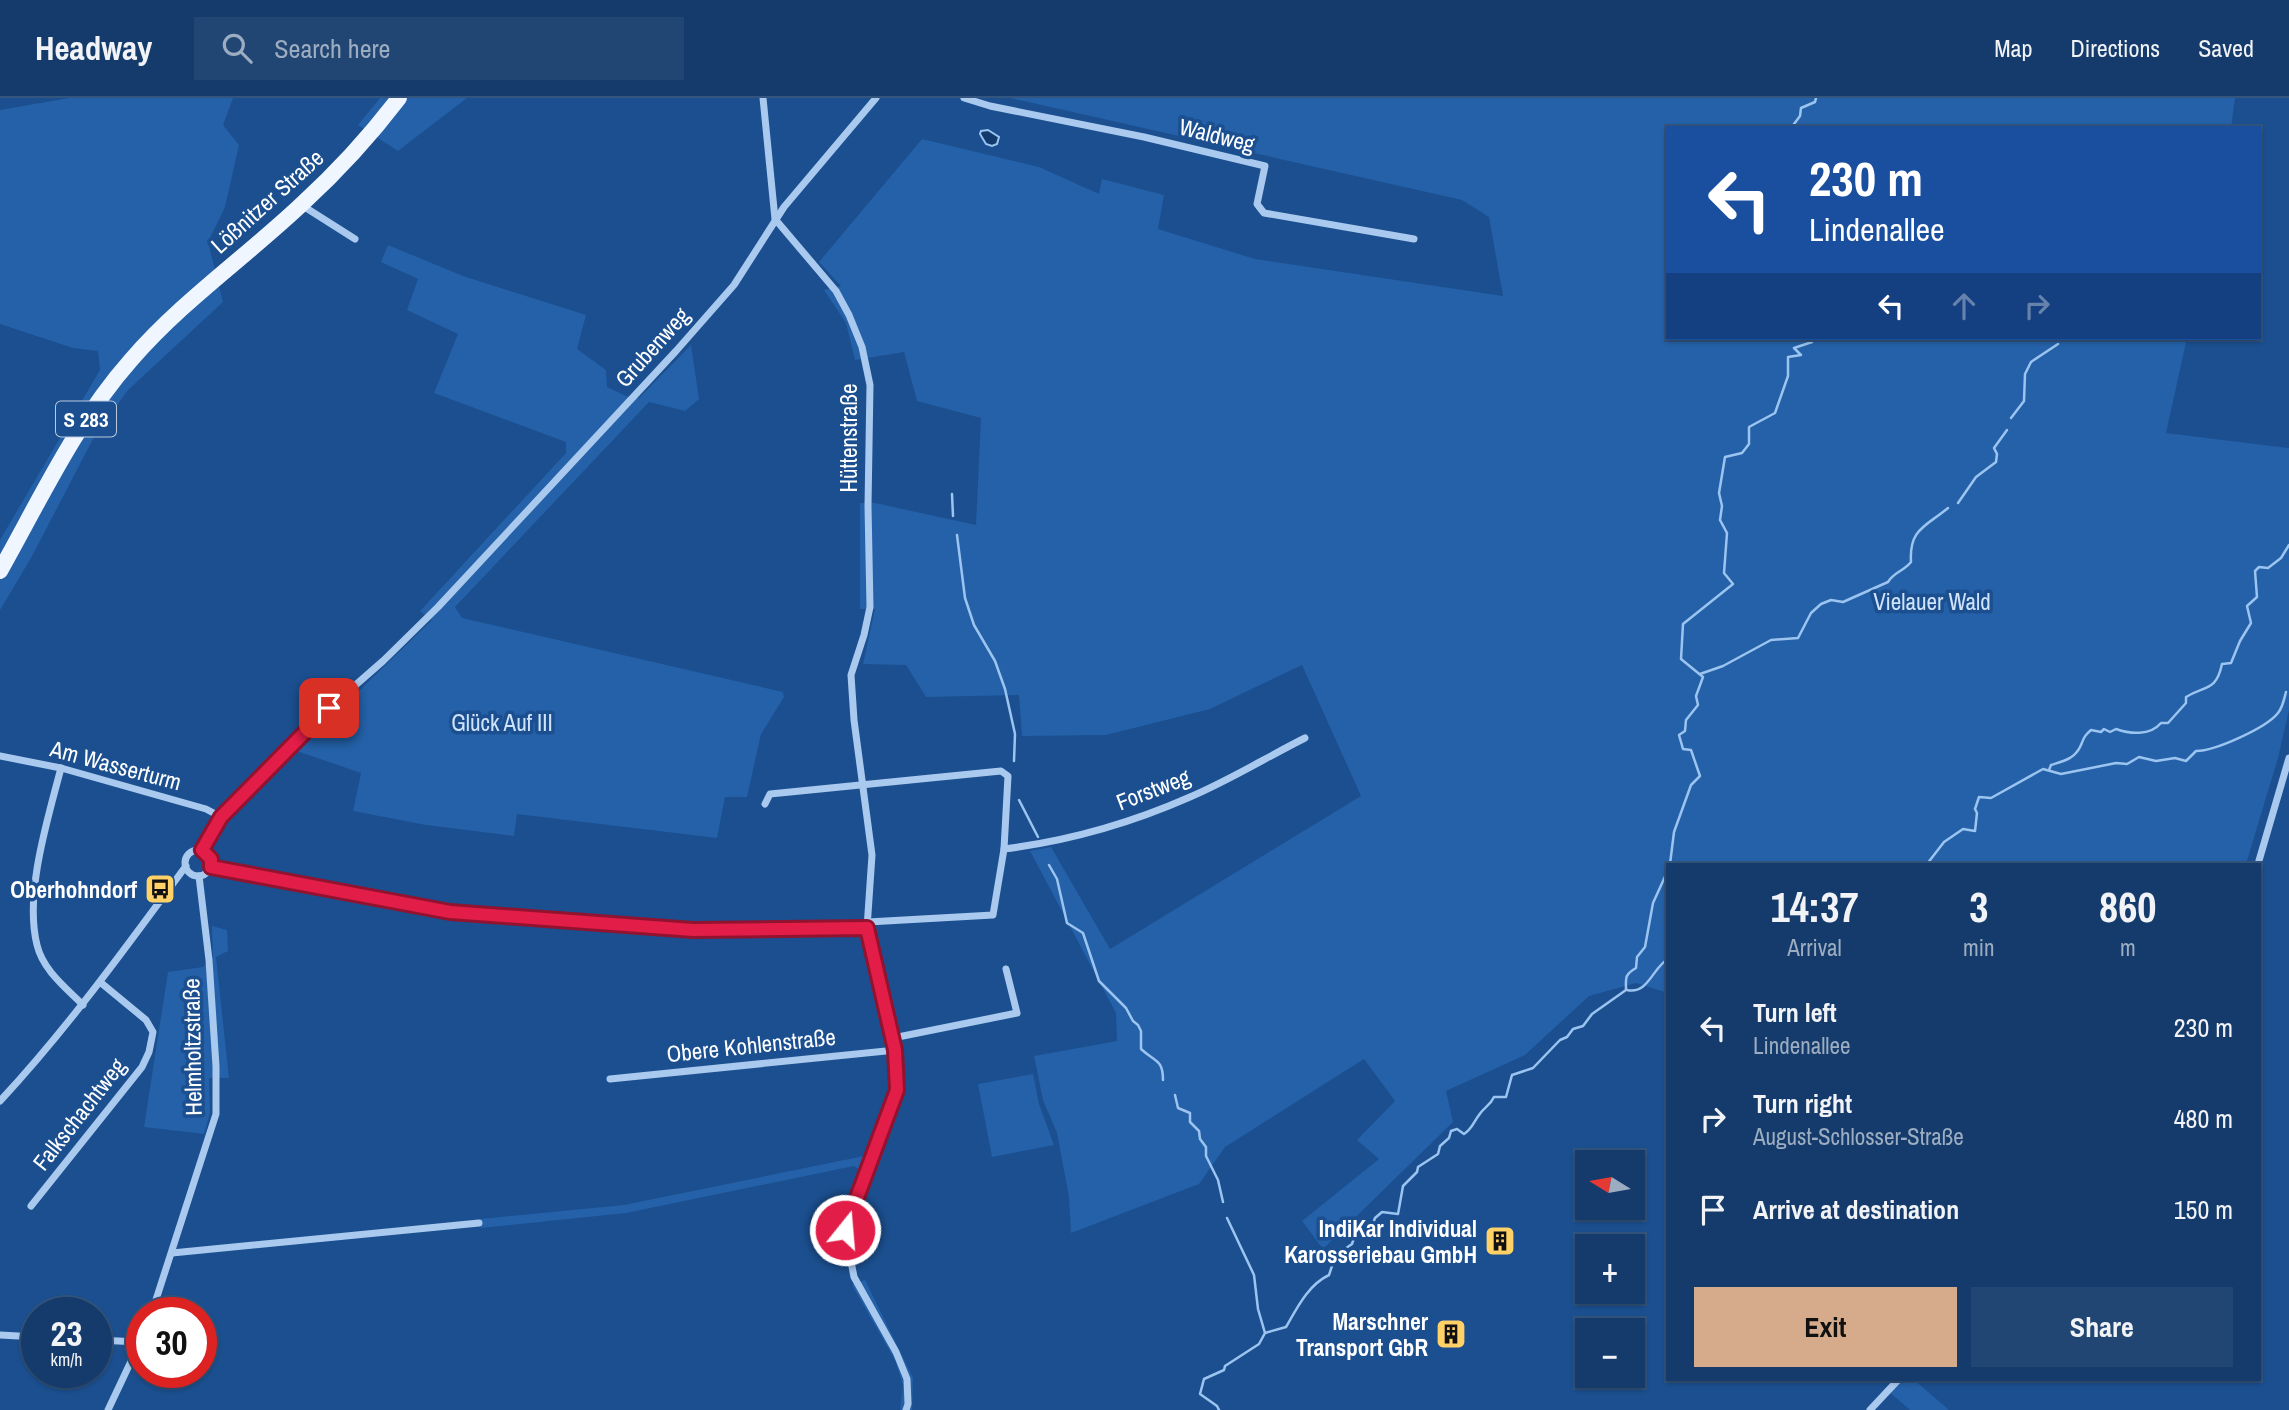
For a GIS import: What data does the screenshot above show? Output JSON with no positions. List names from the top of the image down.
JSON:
{
  "streets": {
    "main road": ["Lößnitzer Straße", "S 283"],
    "street": [
      "Waldweg",
      "Grubenweg",
      "Hüttenstraße",
      "Am Wasserturm",
      "Forstweg",
      "Obere Kohlenstraße",
      "Helmholtzstraße",
      "Falkschachtweg"
    ]
  },
  "crossings": [
    ["Grubenweg", "Hüttenstraße"],
    ["Grubenweg", "Am Wasserturm"],
    ["Grubenweg", "Helmholtzstraße"]
  ],
  "parks": ["Vielauer Wald", "Glück Auf III"],
  "places": {
    "bus stop": ["Oberhohndorf"],
    "building": ["IndiKar Individual Karosseriebau GmbH", "Marschner Transport GbR"]
  },
  "north": "left",
  "page": {
    "header": "Headway",
    "search": "Search here",
    "nav": ["Map", "Directions", "Saved"],
    "turn": ["230 m", "Lindenallee"],
    "eta": [
      "14:37",
      "Arrival",
      "3",
      "min",
      "860",
      "m"
    ],
    "list": [
      {
        "name": "Turn left",
        "note": "Lindenallee",
        "value": "230 m"
      },
      {
        "name": "Turn right",
        "note": "August-Schlosser-Straße",
        "value": "480 m"
      },
      {
        "name": "Arrive at destination",
        "value": "150 m"
      }
    ],
    "map_buttons": ["+", "−"],
    "buttons": ["Exit", "Share"],
    "speed": "23 km/h",
    "limit": "30"
  }
}
